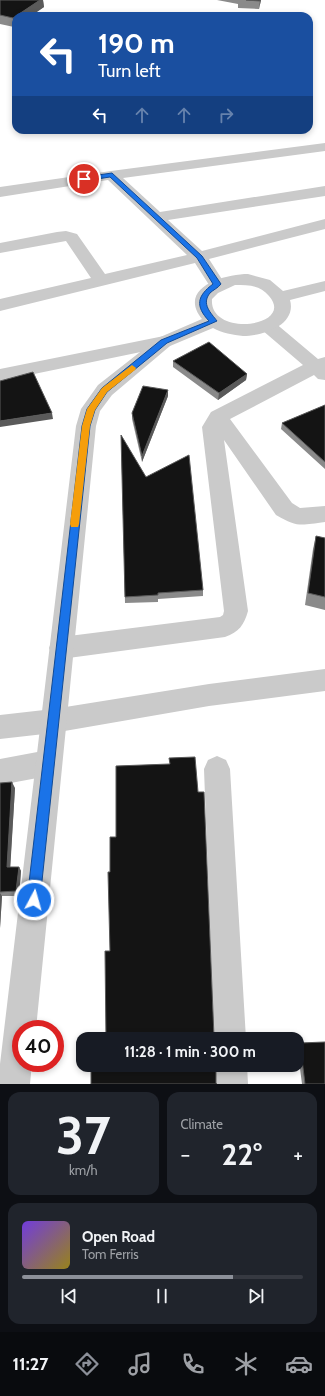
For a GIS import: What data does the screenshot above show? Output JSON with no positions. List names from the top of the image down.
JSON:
{
  "page": {
    "turn": ["190 m", "Turn left"],
    "limit": "40",
    "trip": "11:28 · 1 min · 300 m",
    "tile": [
      ["37", "km/h"],
      "Climate"
    ],
    "heat": ["−", "22°", "+"],
    "song": ["Open Road", "Tom Ferris"],
    "tabs": "11:27"
  }
}
